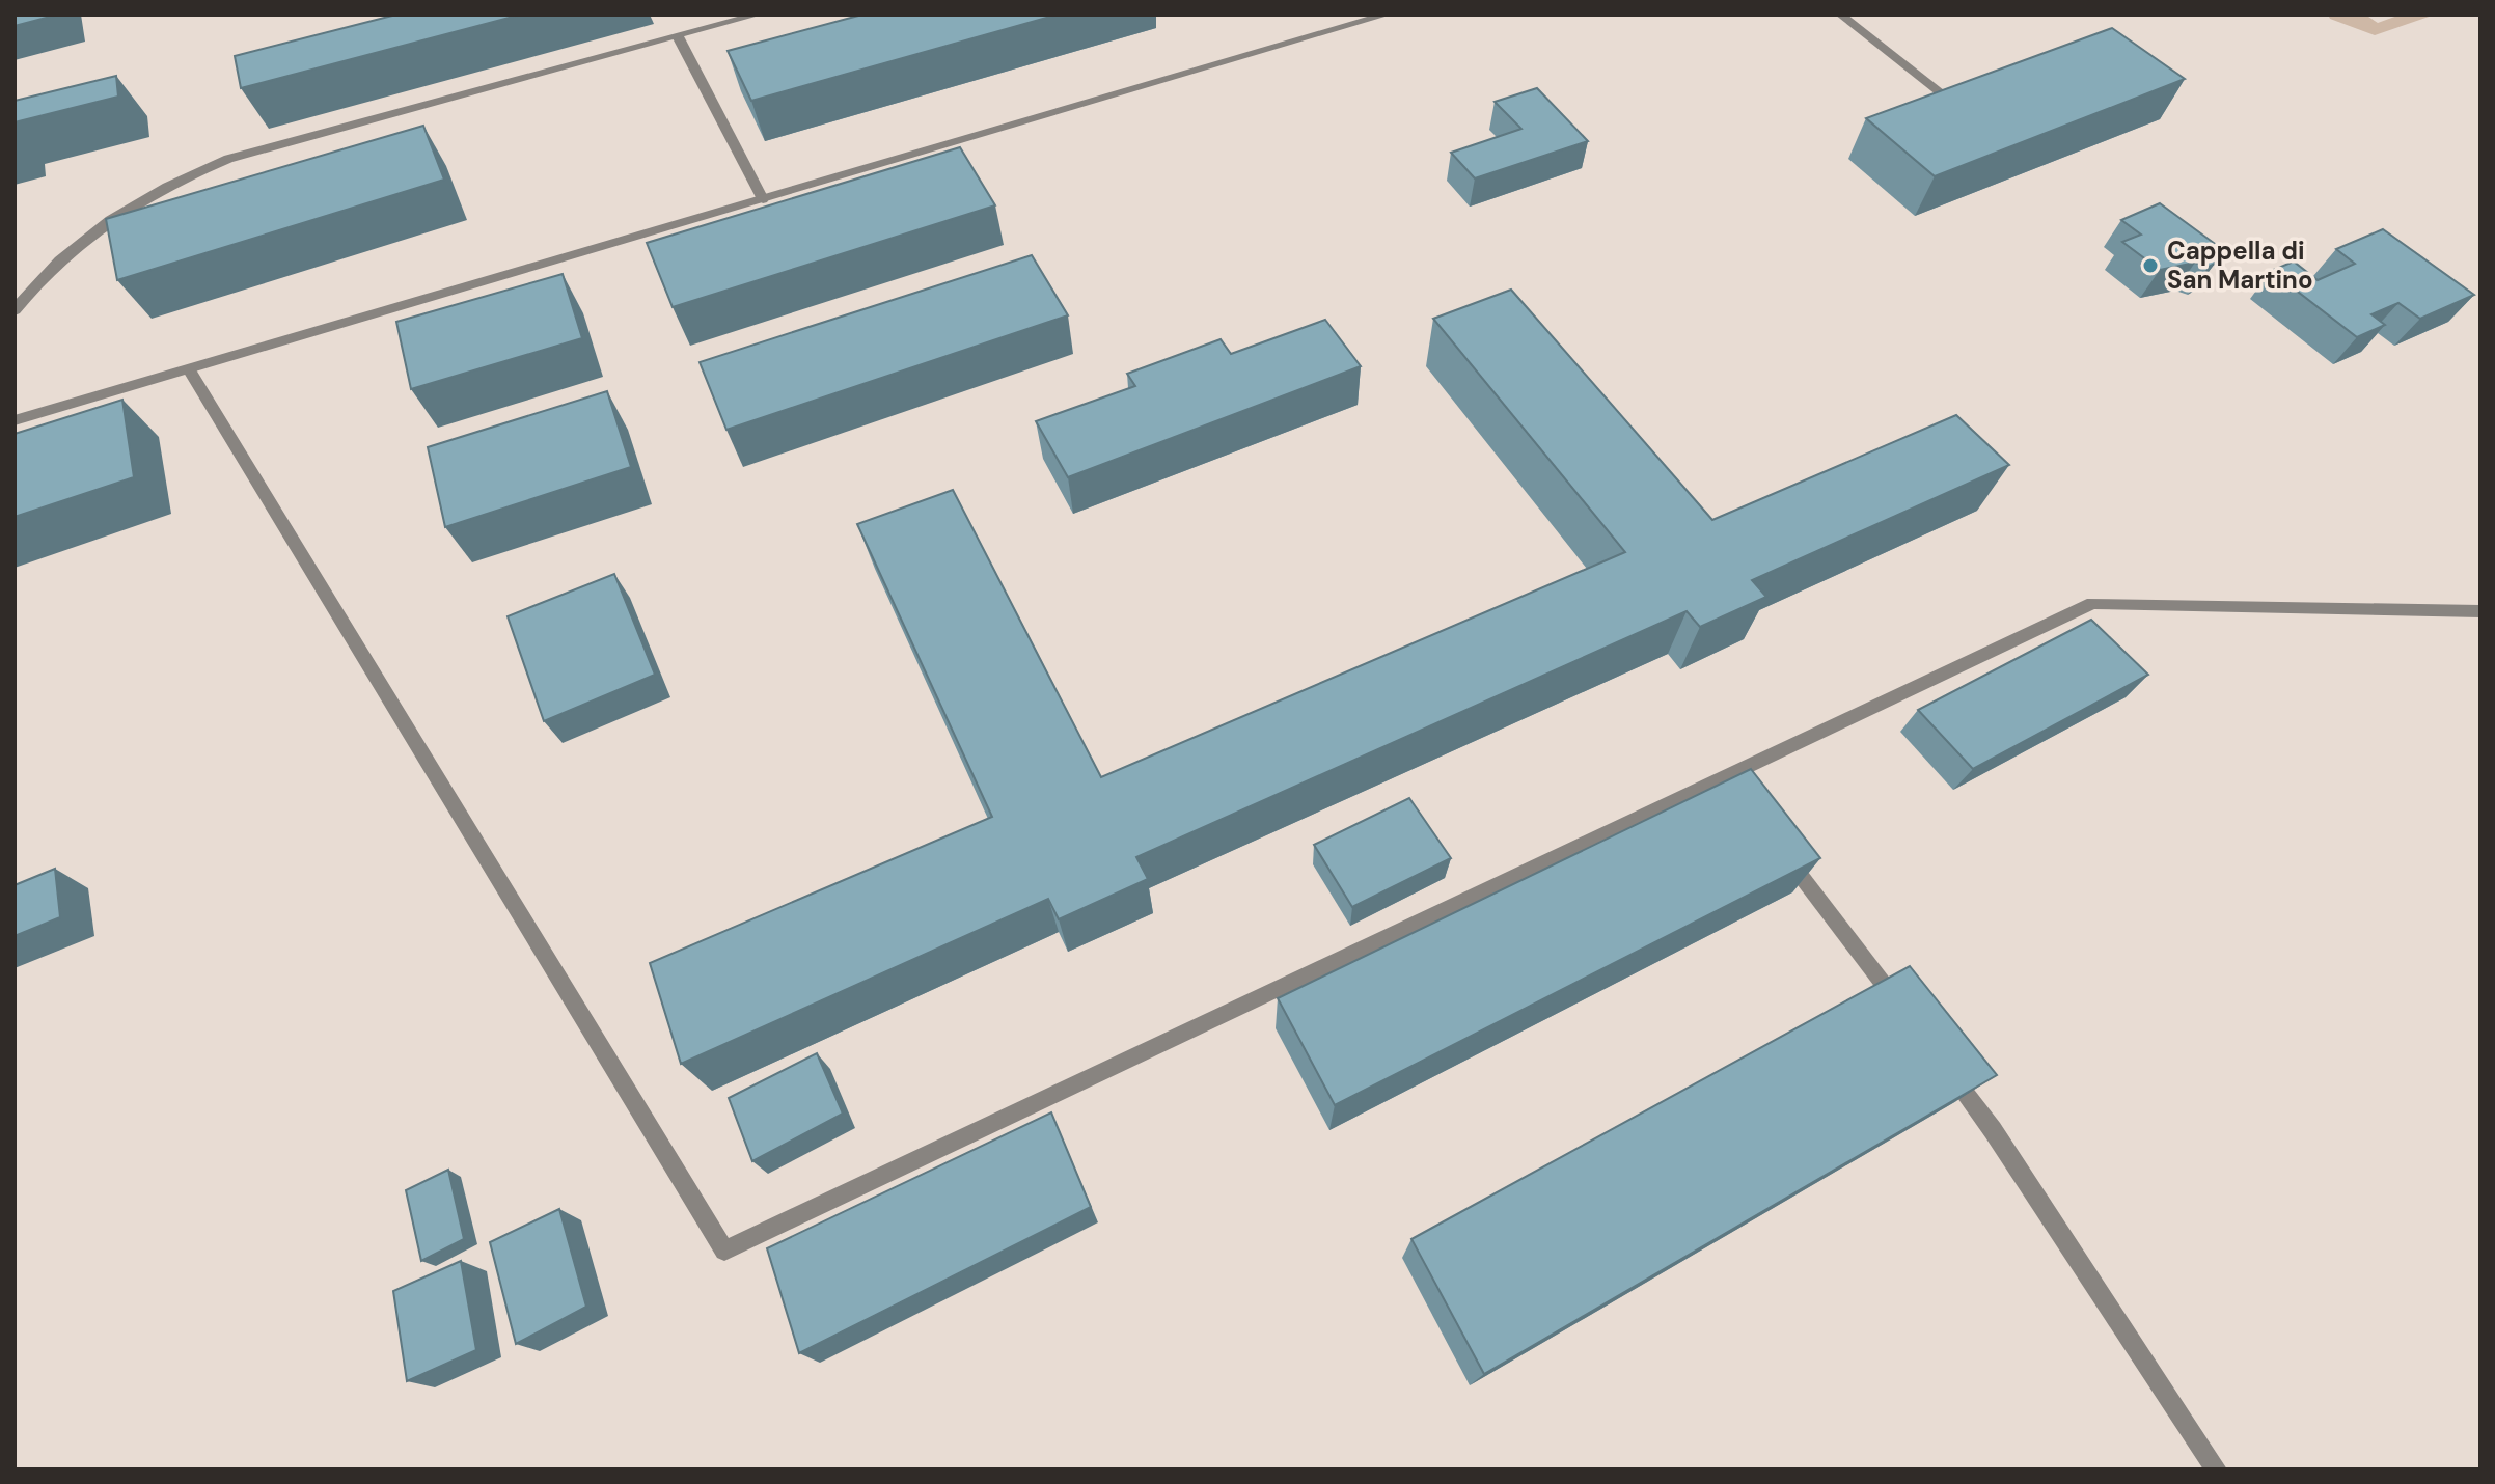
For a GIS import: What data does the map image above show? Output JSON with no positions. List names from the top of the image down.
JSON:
{
  "places": ["Cappella di San Martino"]
}
